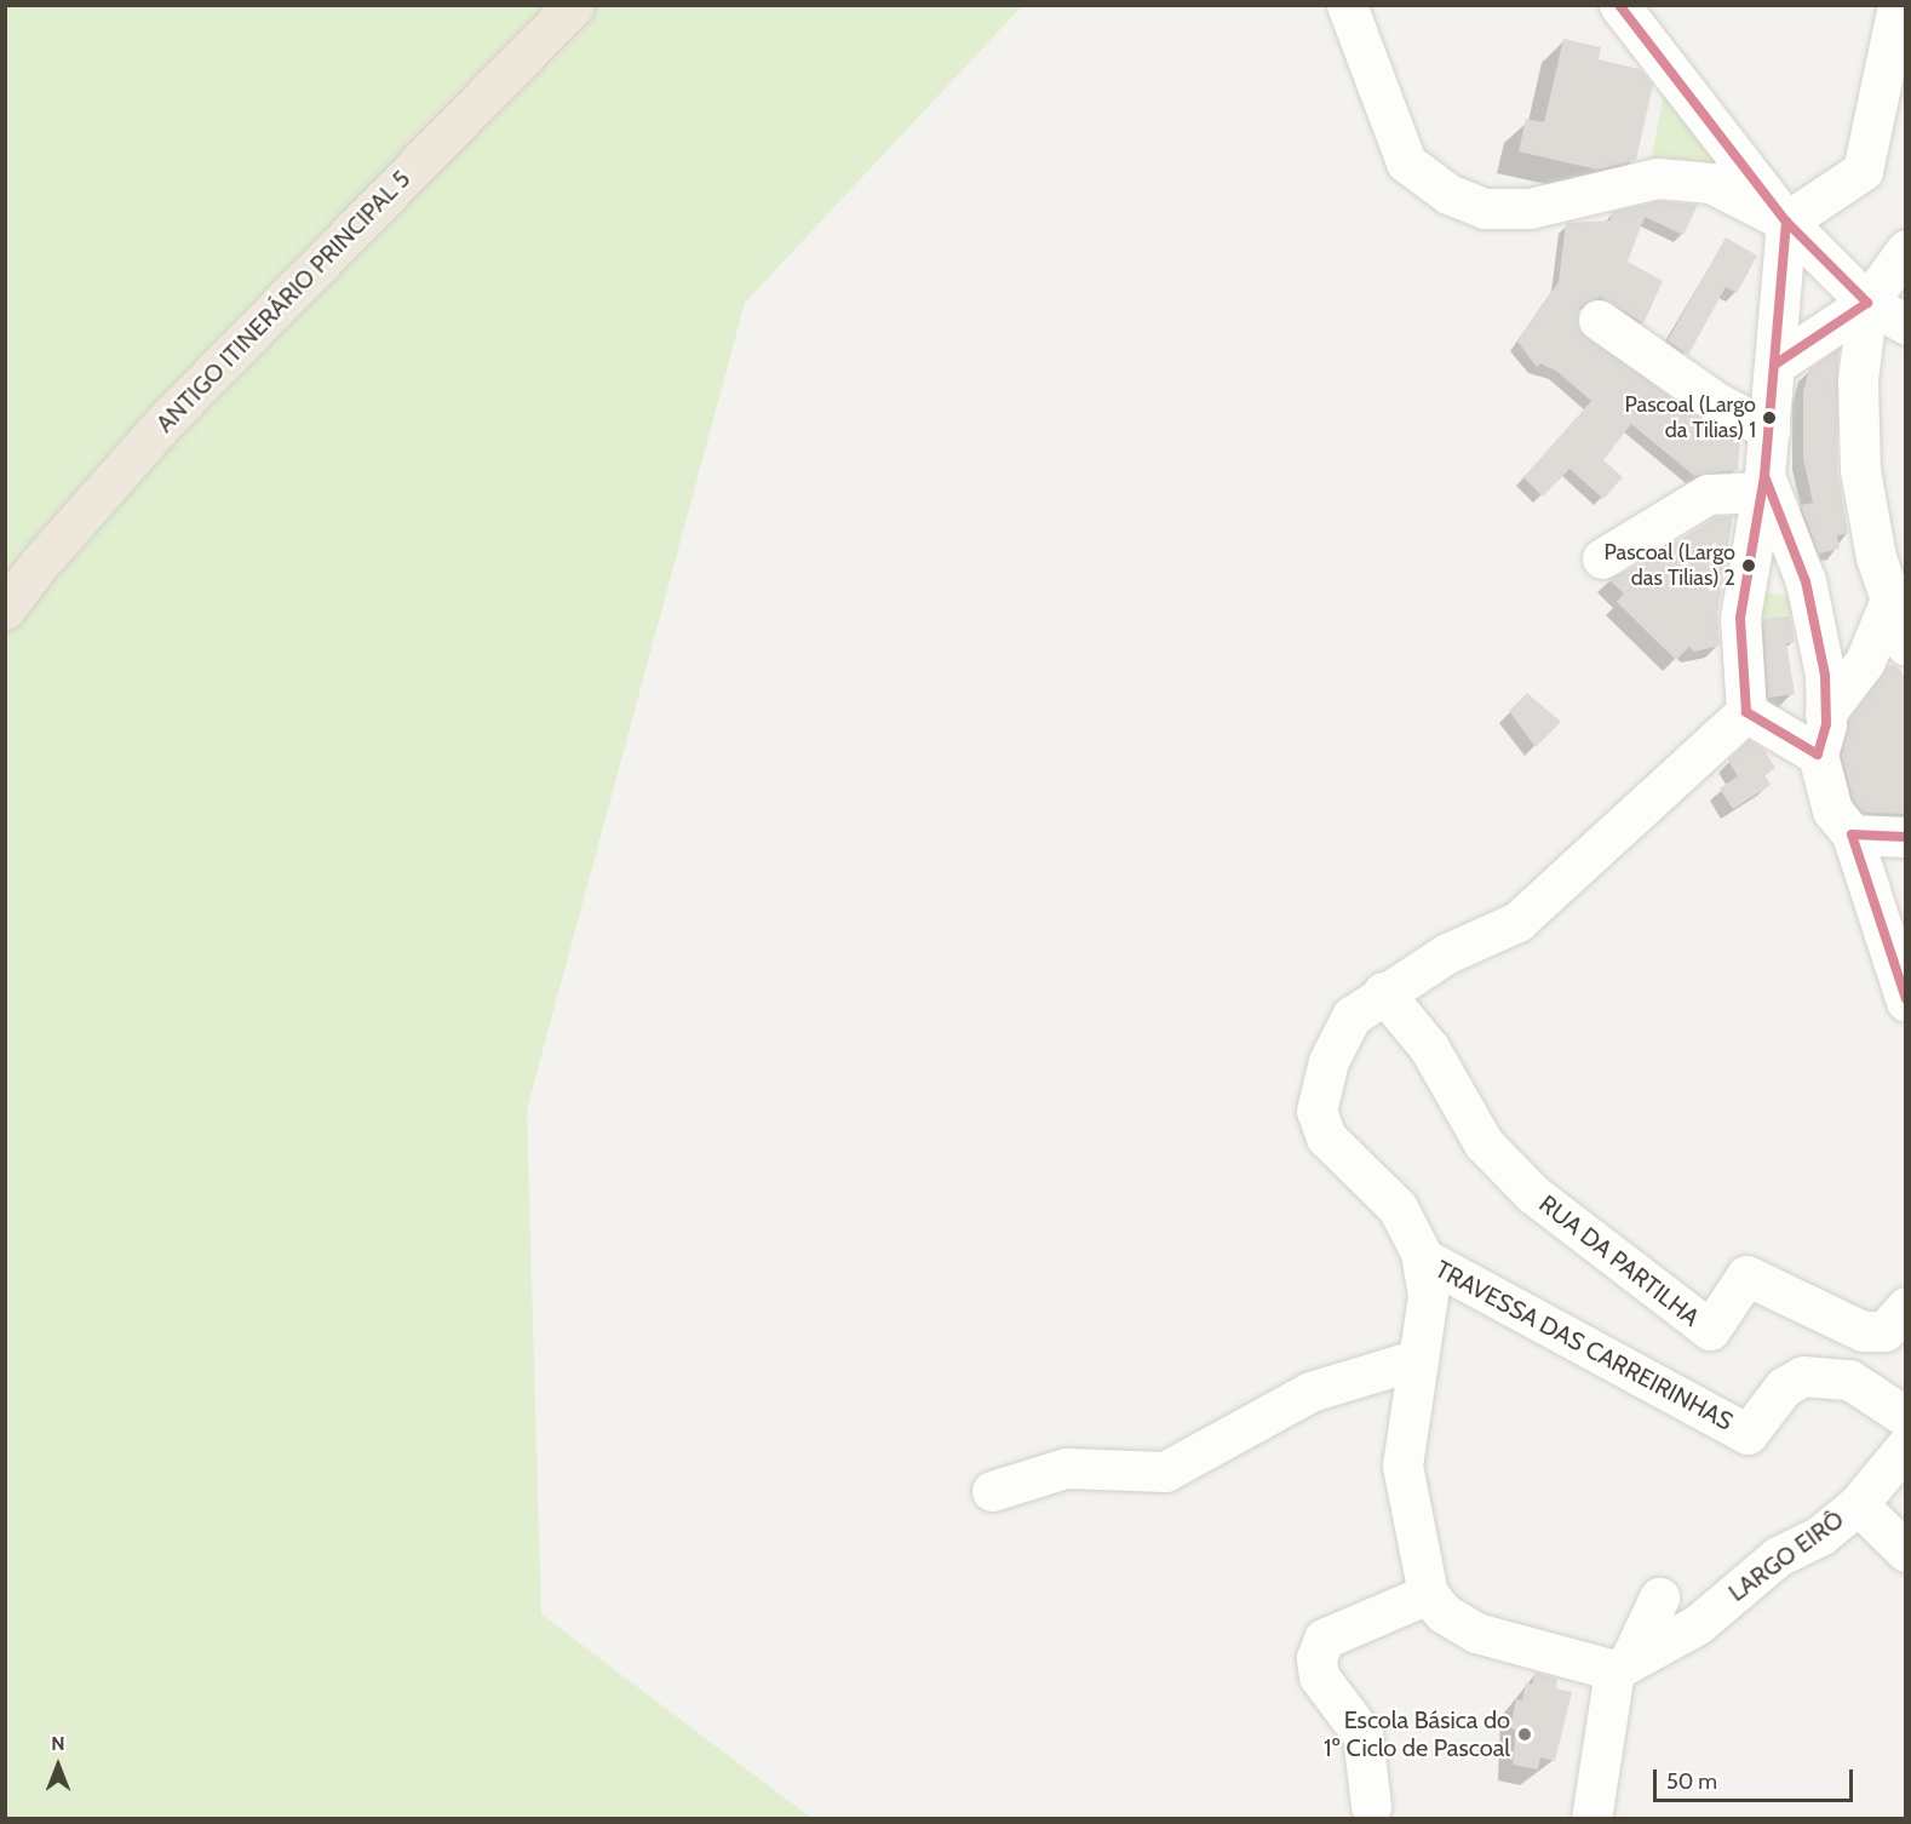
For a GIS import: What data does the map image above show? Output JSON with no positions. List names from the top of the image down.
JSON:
{
  "streets": {
    "highway": ["ANTIGO ITINERÁRIO PRINCIPAL 5"],
    "street": ["RUA DA PARTILHA", "TRAVESSA DAS CARREIRINHAS", "LARGO EIRÔ"]
  },
  "places": ["Pascoal (Largo da Tilias) 1", "Pascoal (Largo das Tilias) 2", "Escola Básica do 1º Ciclo de Pascoal"],
  "scale_bar": "50 m",
  "north": "top"
}
